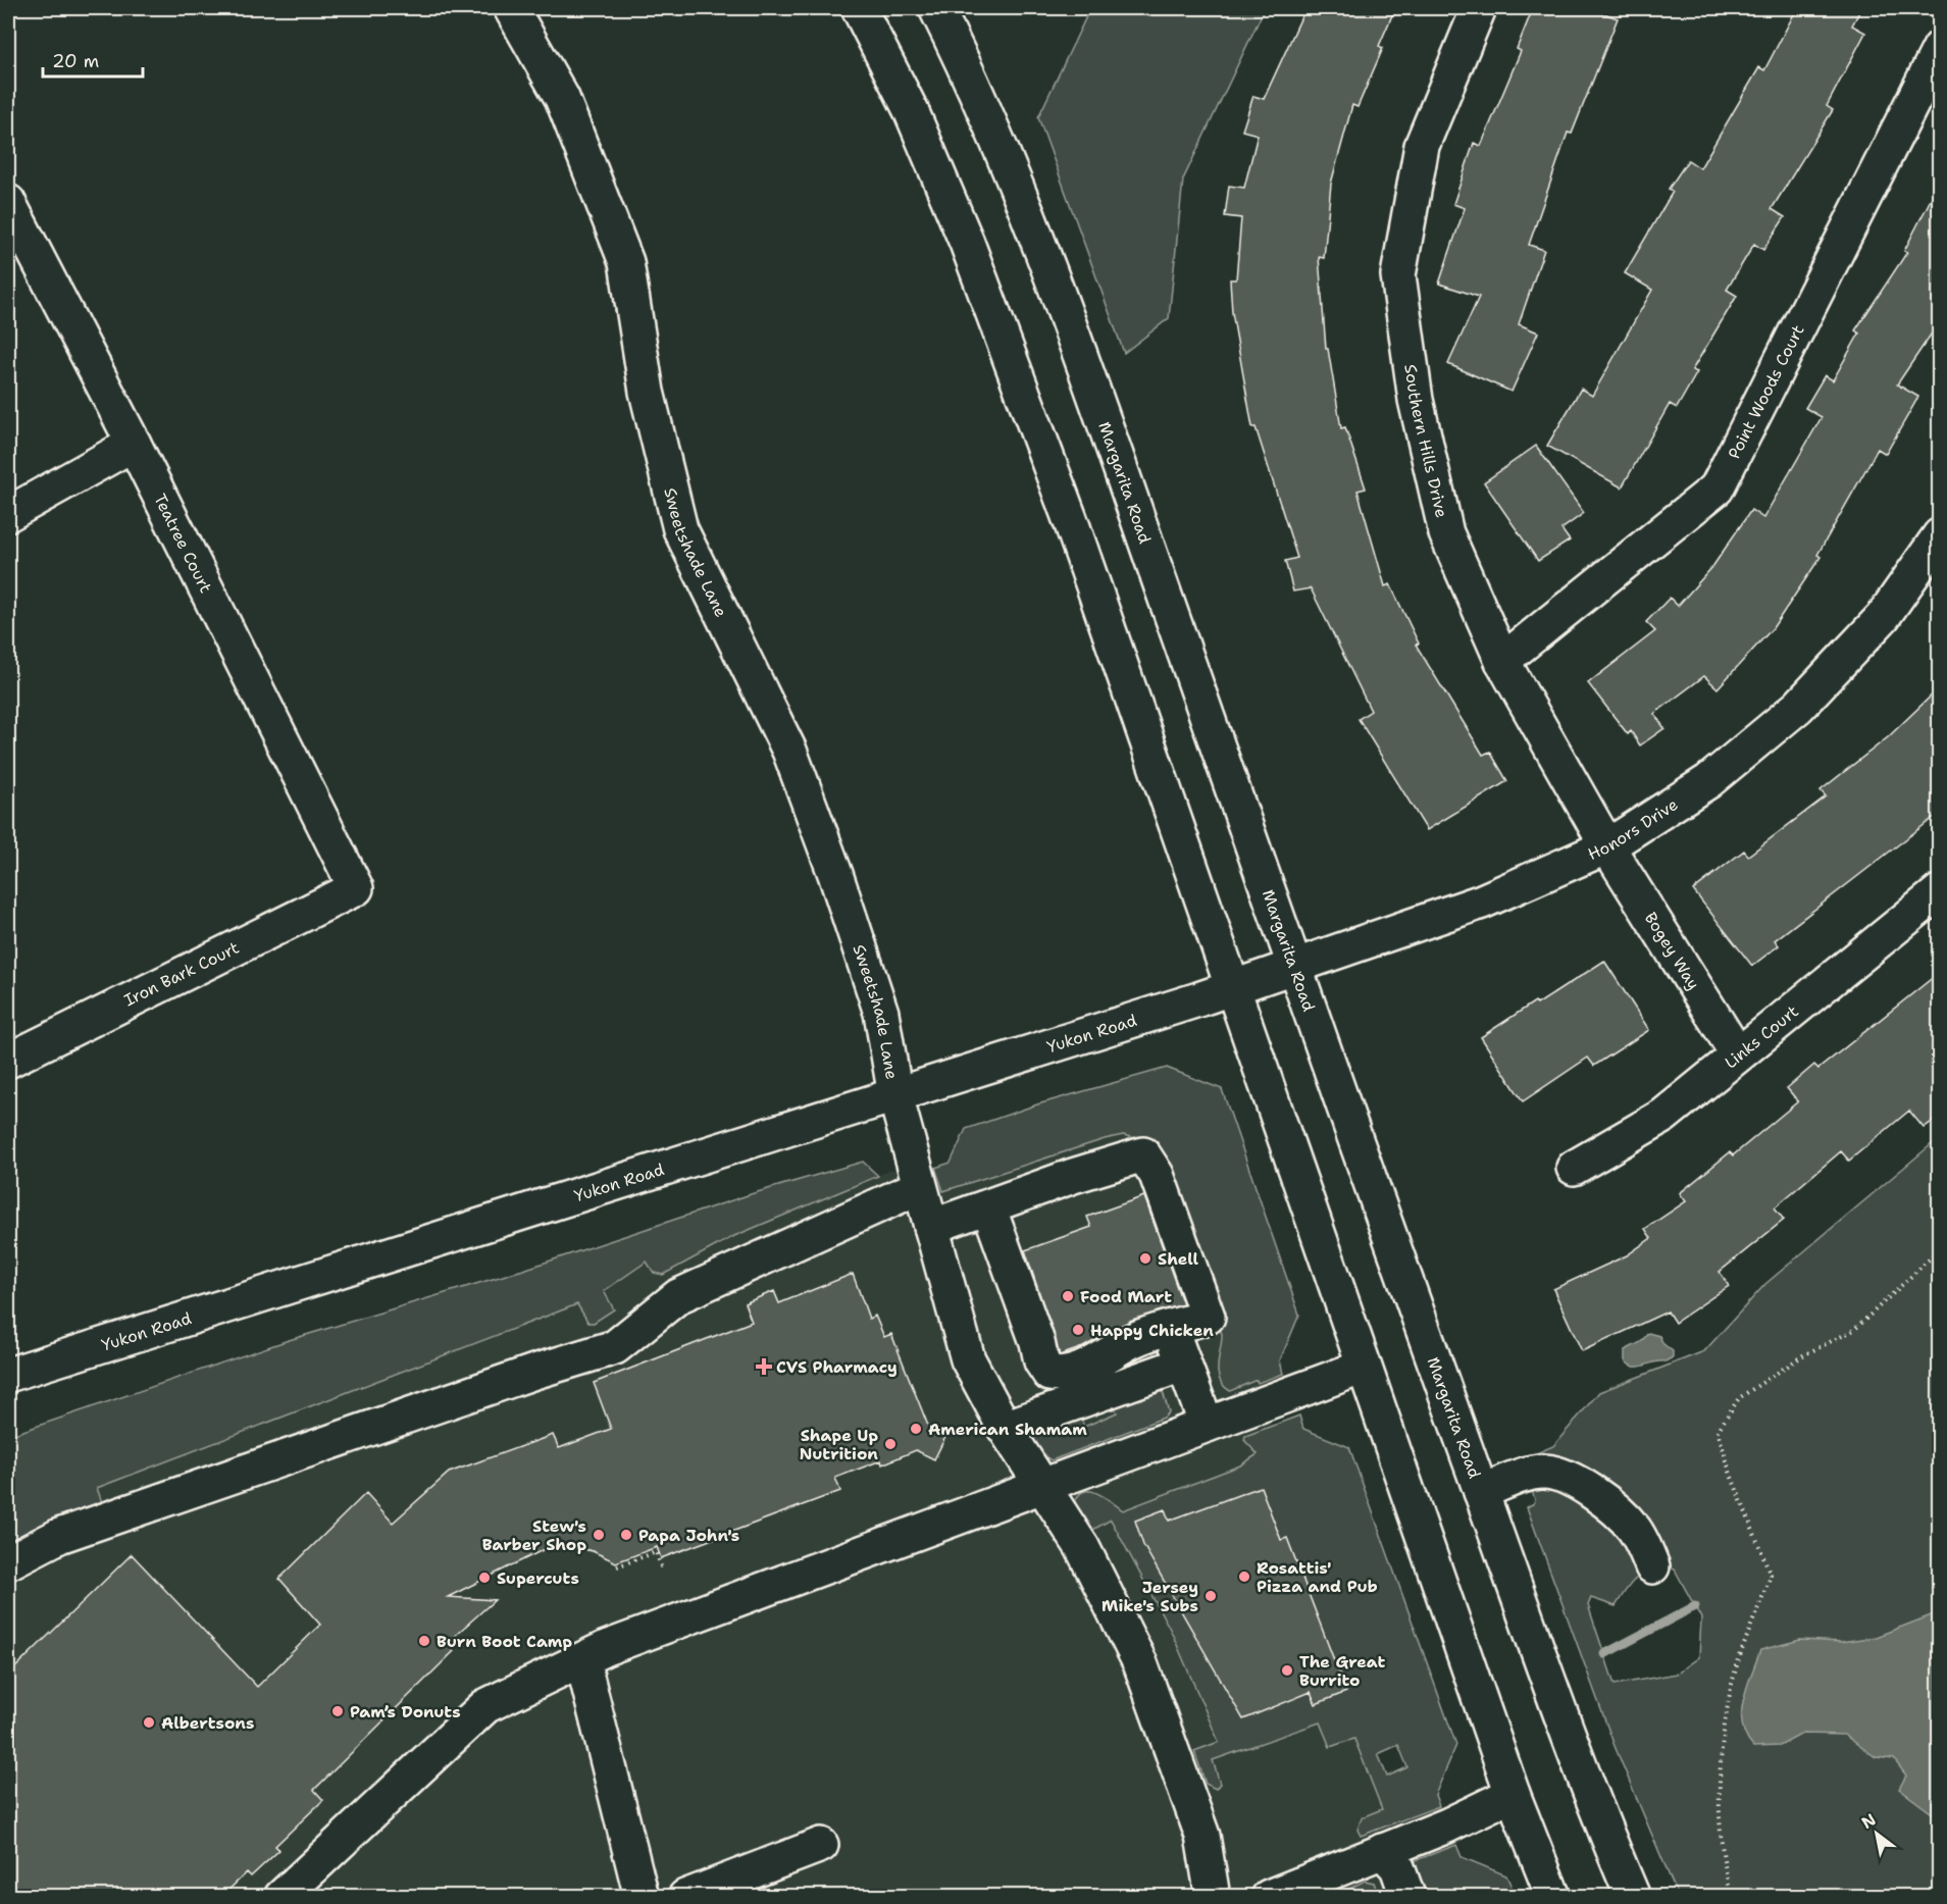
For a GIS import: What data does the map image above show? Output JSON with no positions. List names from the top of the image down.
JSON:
{
  "streets": {
    "street": [
      "Point Woods Court",
      "Southern Hills Drive",
      "Margarita Road",
      "Teatree Court",
      "Sweetshade Lane",
      "Honors Drive",
      "Bogey Way",
      "Iron Bark Court",
      "Yukon Road",
      "Links Court"
    ]
  },
  "crossings": [
    ["Point Woods Court", "Southern Hills Drive"],
    ["Southern Hills Drive", "Honors Drive"],
    ["Southern Hills Drive", "Bogey Way"],
    ["Margarita Road", "Honors Drive"],
    ["Teatree Court", "Iron Bark Court"],
    ["Sweetshade Lane", "Yukon Road"],
    ["Honors Drive", "Bogey Way"],
    ["Honors Drive", "Yukon Road"],
    ["Bogey Way", "Links Court"]
  ],
  "places": {
    "other": [
      "Shell",
      "Food Mart",
      "Happy Chicken",
      "American Shamam",
      "Shape Up Nutrition",
      "Stew's Barber Shop",
      "Papa John's",
      "Rosattis' Pizza and Pub",
      "Supercuts",
      "Jersey Mike's Subs",
      "Burn Boot Camp",
      "The Great Burrito",
      "Pam’s Donuts",
      "Albertsons"
    ],
    "health": ["CVS Pharmacy"]
  },
  "scale_bar": "20 m",
  "north": "top left"
}
